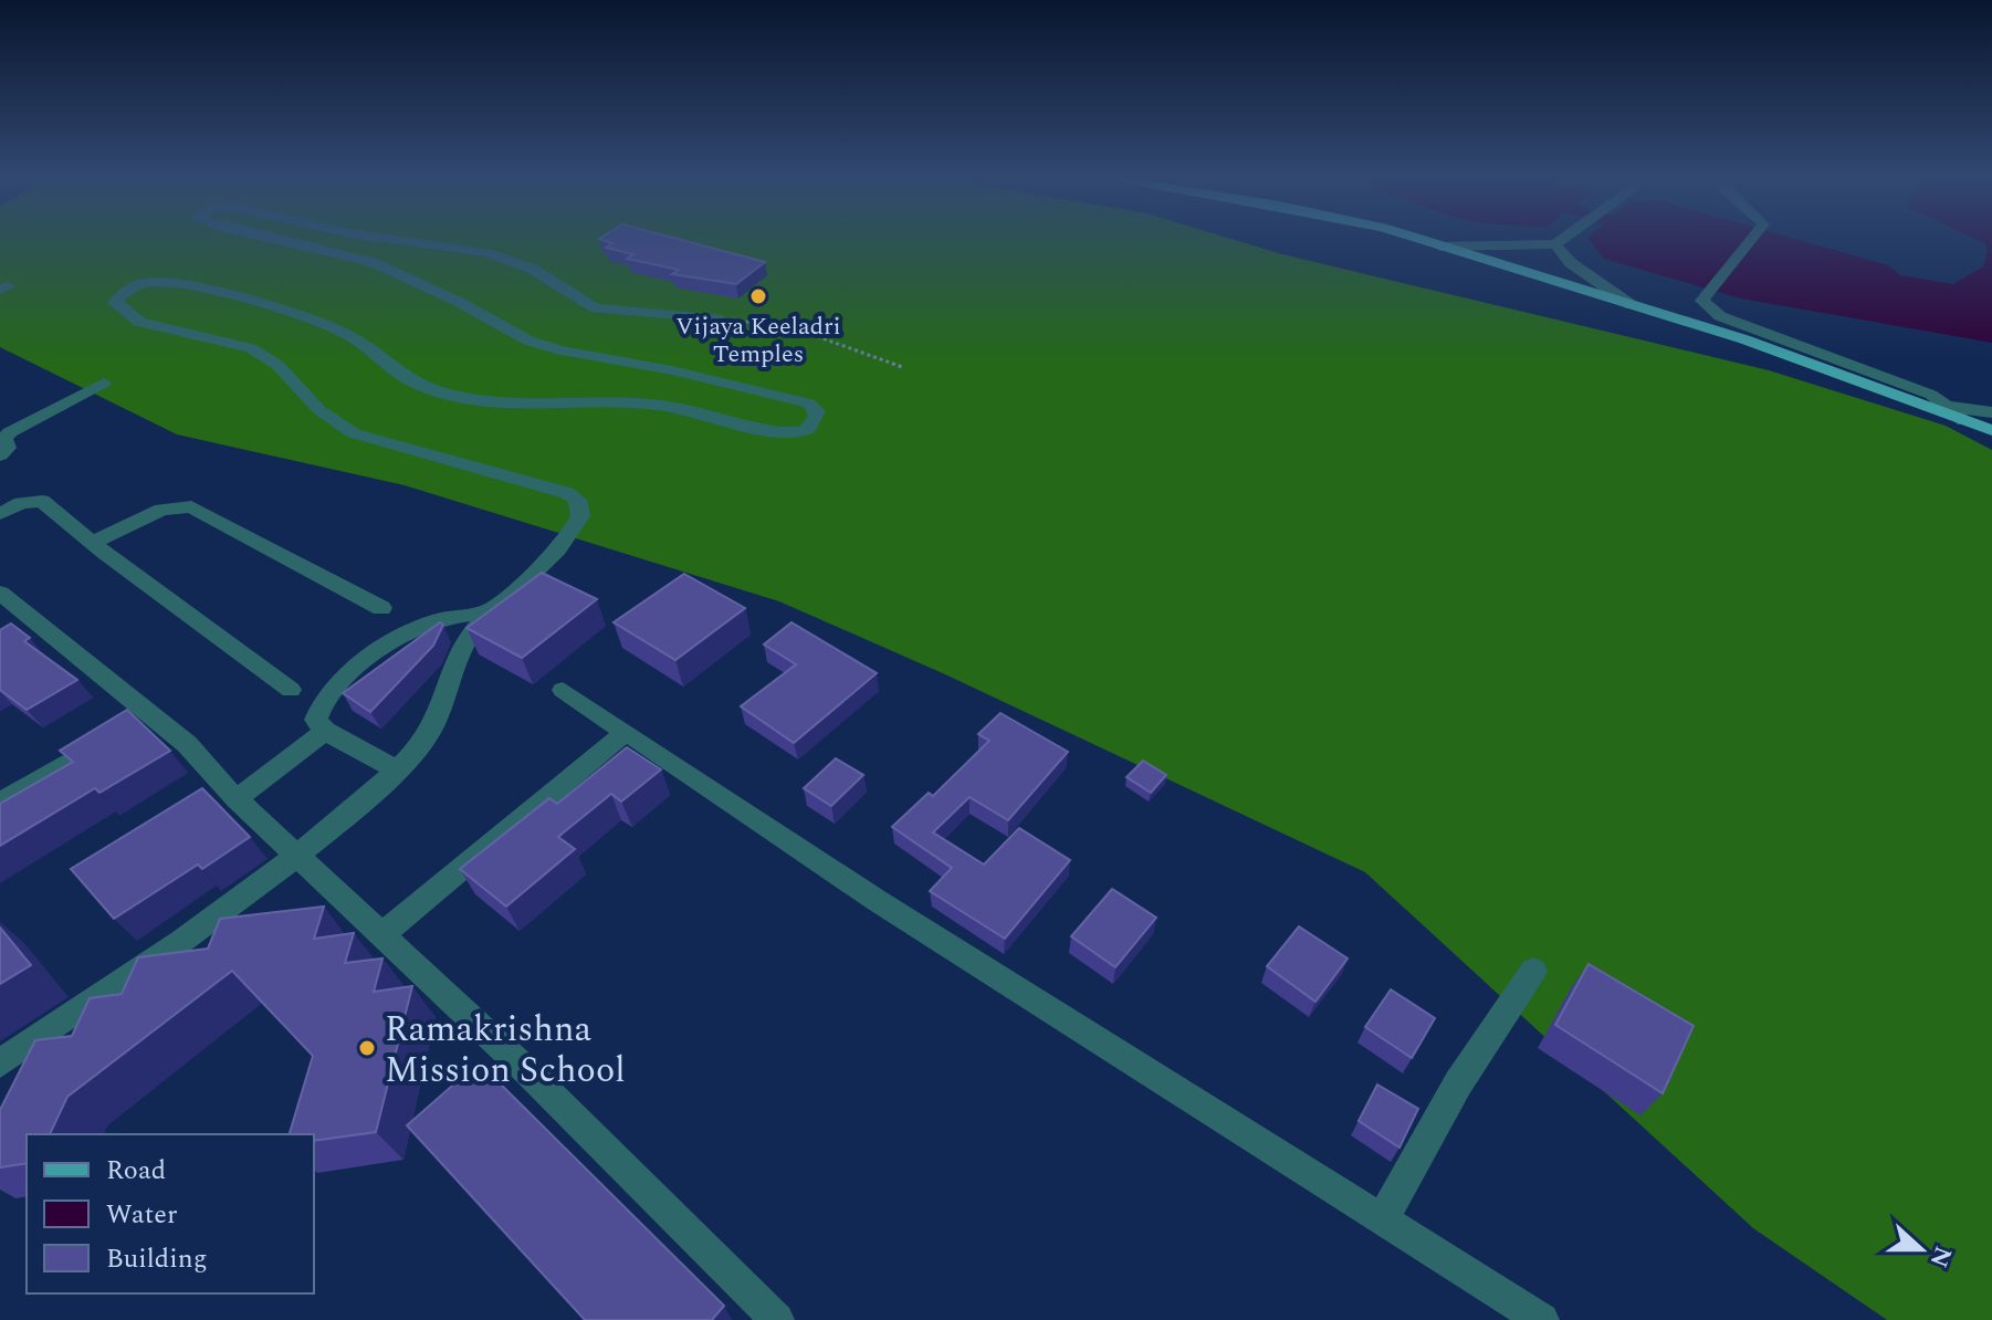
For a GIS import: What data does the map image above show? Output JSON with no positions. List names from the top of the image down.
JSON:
{
  "places": ["Vijaya Keeladri Temples", "Ramakrishna Mission School"],
  "legend": ["Road", "Water", "Building"],
  "north": "right"
}
